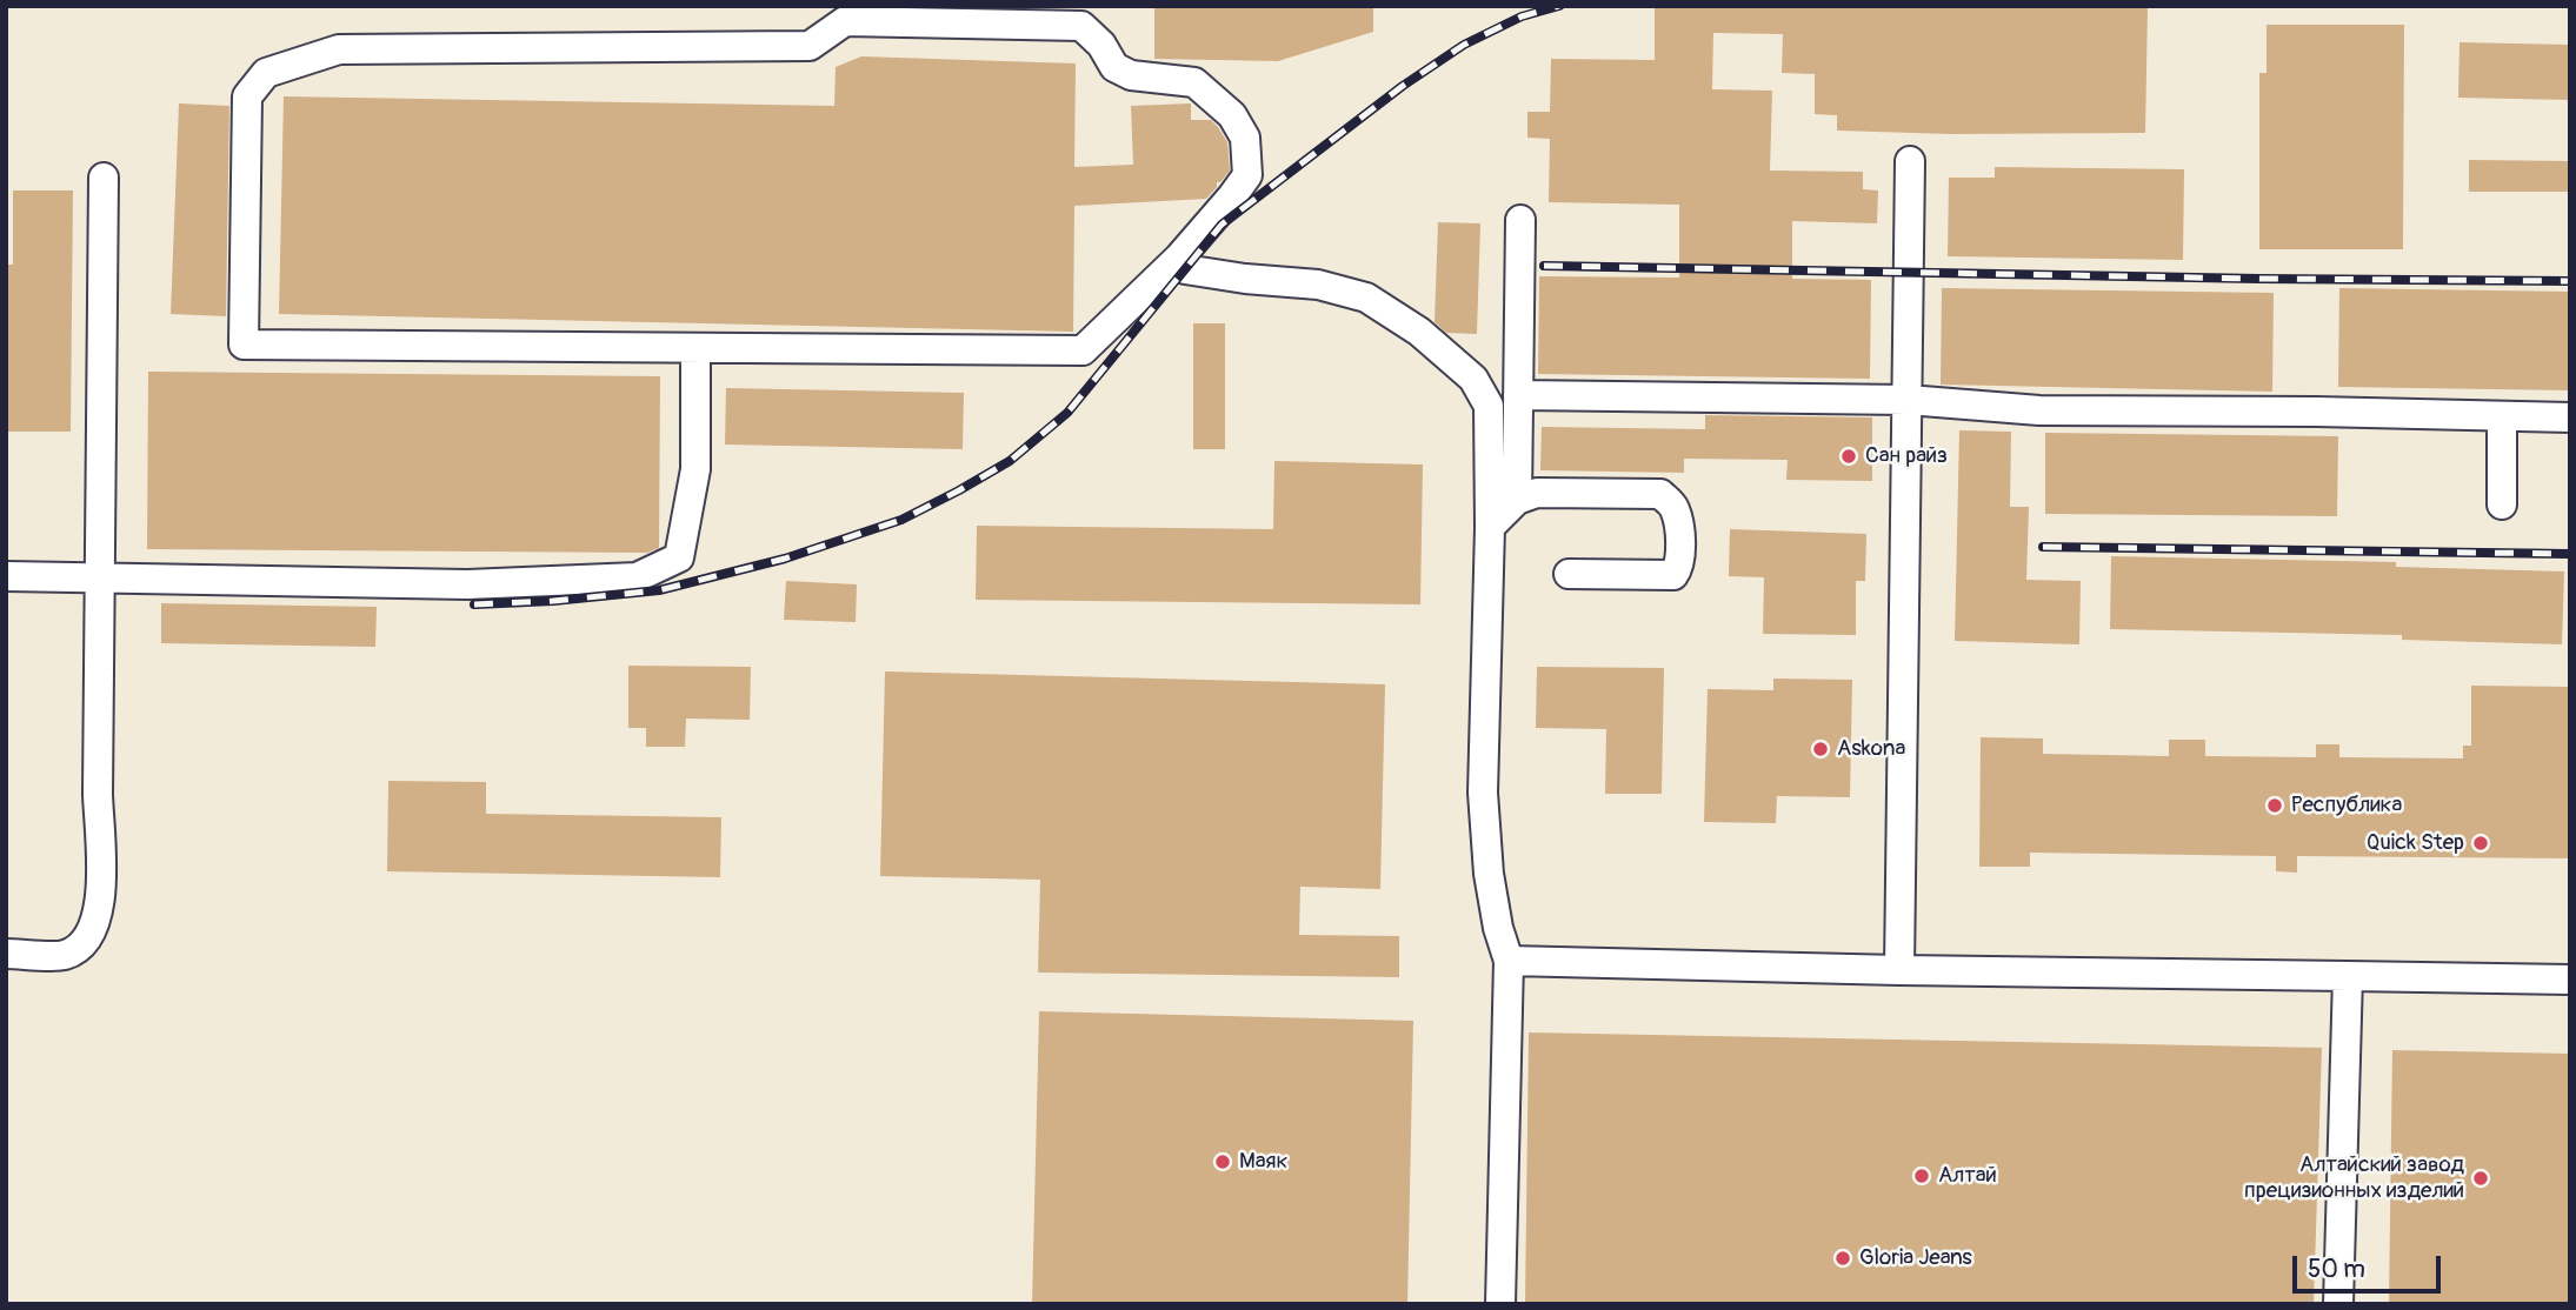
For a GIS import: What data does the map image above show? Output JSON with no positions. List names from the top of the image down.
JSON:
{
  "places": [
    "Сан райз",
    "Askona",
    "Республика",
    "Quick Step",
    "Маяк",
    "Алтай",
    "Алтайский завод прецизионных изделий",
    "Gloria Jeans"
  ],
  "scale_bar": "50 m"
}
